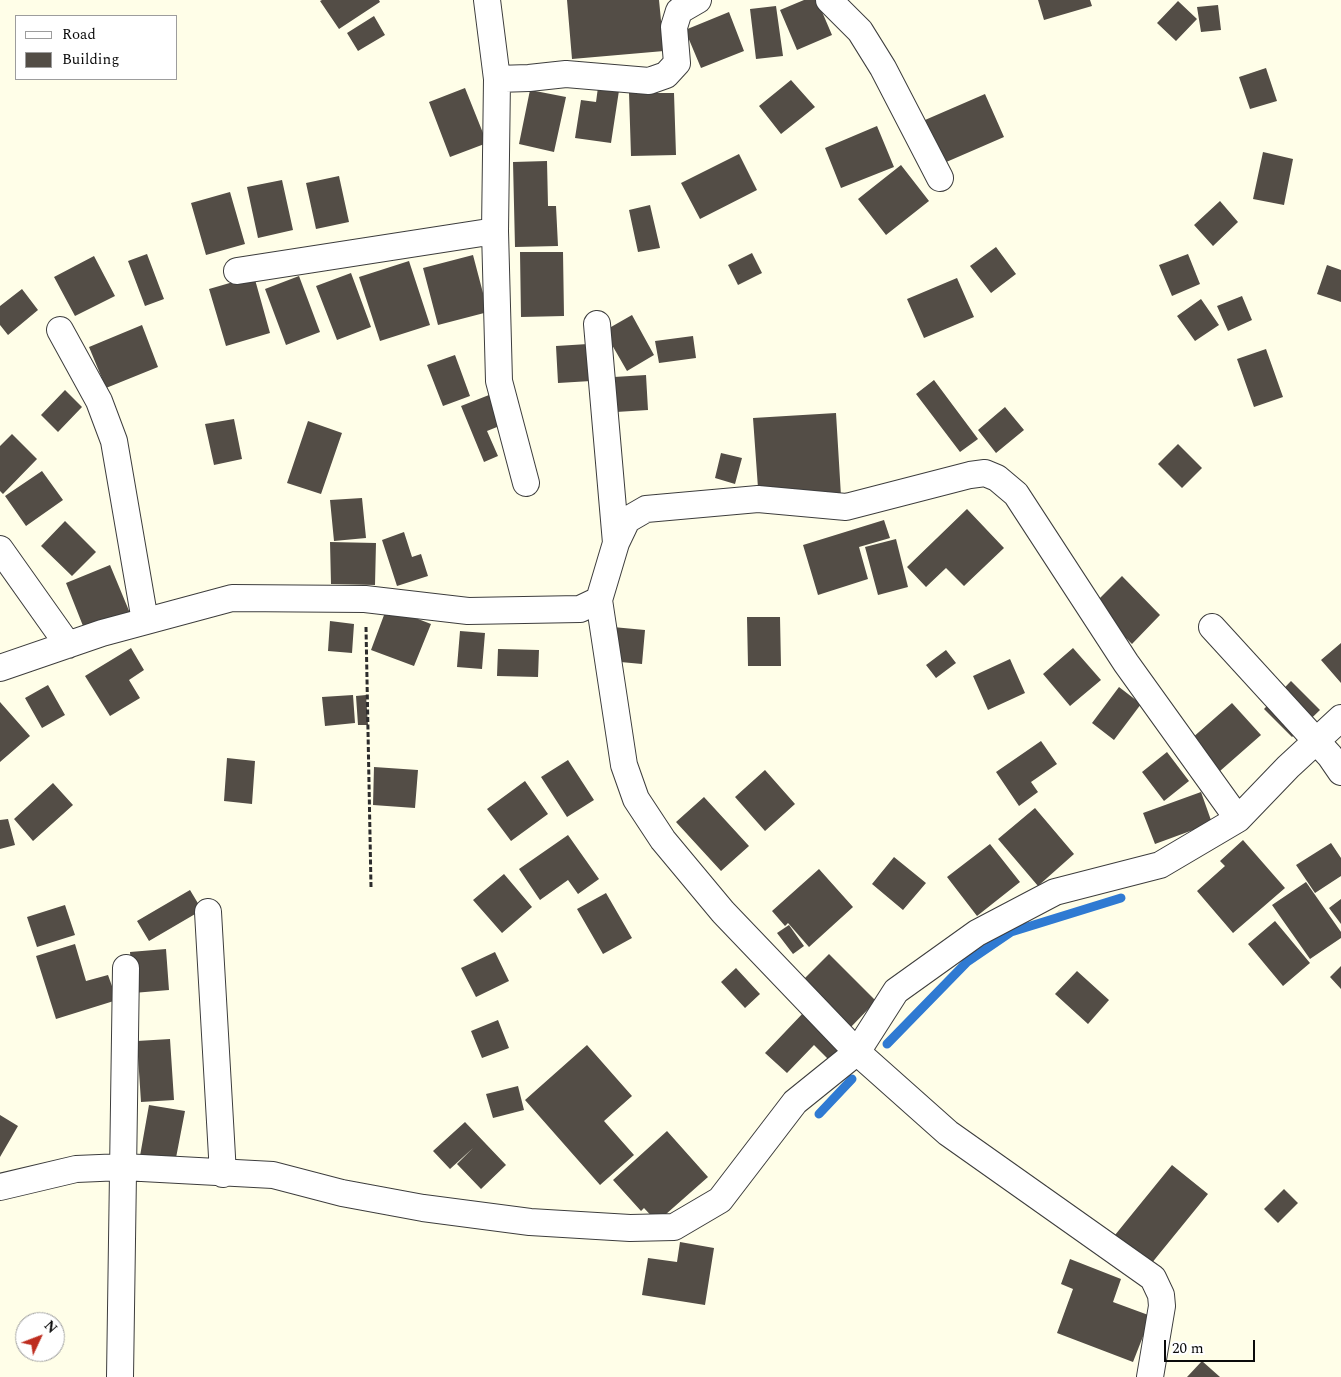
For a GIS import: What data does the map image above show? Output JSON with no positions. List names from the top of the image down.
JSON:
{
  "legend": ["Road", "Building"],
  "scale_bar": "20 m",
  "north": "top right"
}
